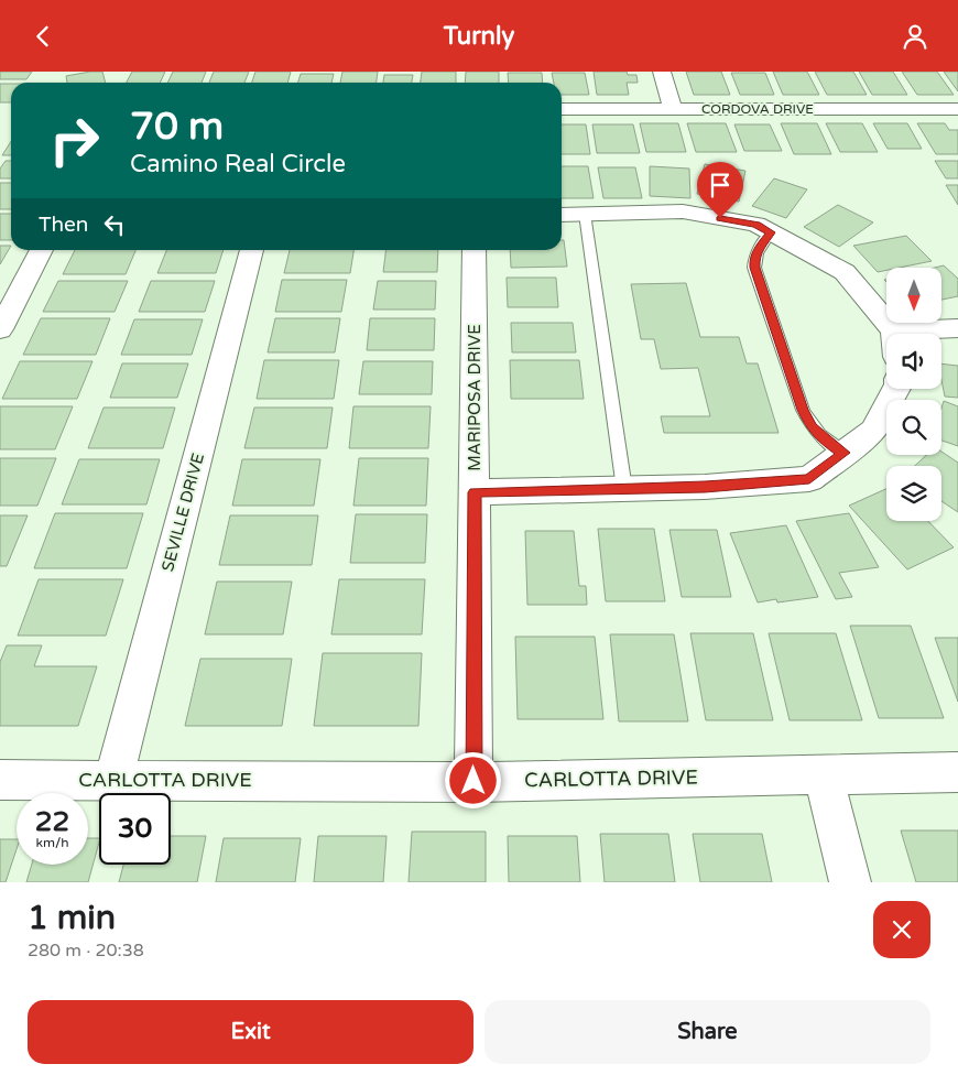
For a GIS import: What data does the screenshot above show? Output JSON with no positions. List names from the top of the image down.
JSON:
{
  "streets": {
    "street": [
      "CORDOVA DRIVE",
      "MARIPOSA DRIVE",
      "SEVILLE DRIVE",
      "CARLOTTA DRIVE"
    ]
  },
  "crossings": [
    ["MARIPOSA DRIVE", "CARLOTTA DRIVE"],
    ["SEVILLE DRIVE", "CARLOTTA DRIVE"]
  ],
  "north": "bottom",
  "page": {
    "header": "Turnly",
    "turn": ["70 m", "Camino Real Circle"],
    "then": "Then",
    "speed": "22 km/h",
    "limit": "30",
    "heading": ["1 min", "280 m · 20:38"],
    "buttons": ["Exit", "Share"]
  }
}
